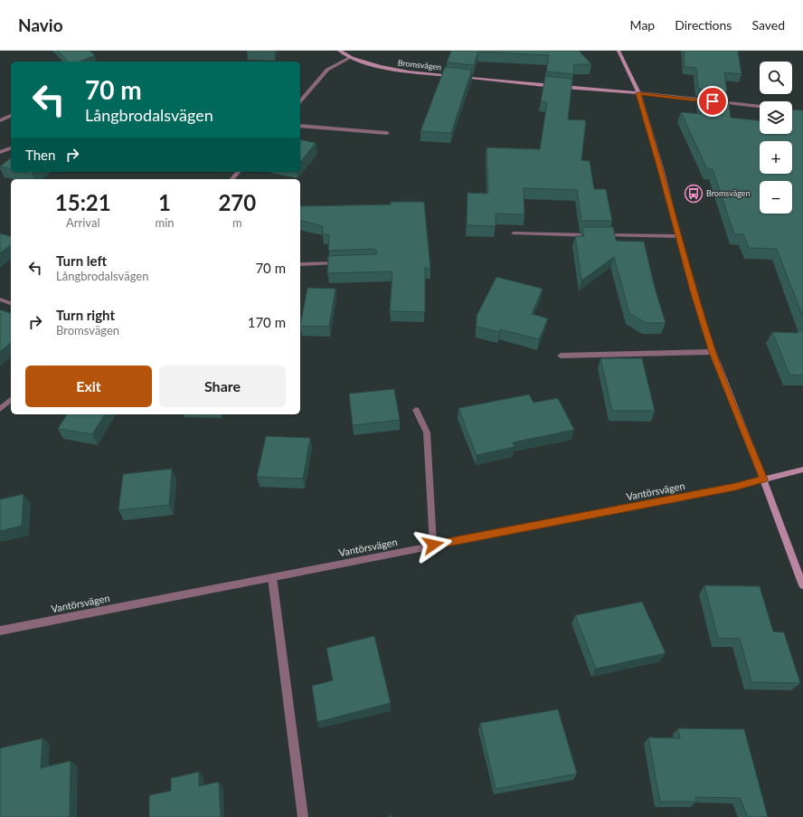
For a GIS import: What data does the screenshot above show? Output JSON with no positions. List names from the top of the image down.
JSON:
{
  "streets": {
    "street": ["Bromsvägen", "Vantörsvägen"]
  },
  "places": {
    "bus stop": ["Bromsvägen"]
  },
  "page": {
    "header": "Navio",
    "nav": ["Map", "Directions", "Saved"],
    "map_buttons": ["+", "−"],
    "turn": ["70 m", "Långbrodalsvägen"],
    "then": "Then",
    "eta": [
      "15:21",
      "Arrival",
      "1",
      "min",
      "270",
      "m"
    ],
    "list": [
      {
        "name": "Turn left",
        "note": "Långbrodalsvägen",
        "value": "70 m"
      },
      {
        "name": "Turn right",
        "note": "Bromsvägen",
        "value": "170 m"
      }
    ],
    "buttons": ["Exit", "Share"]
  }
}
